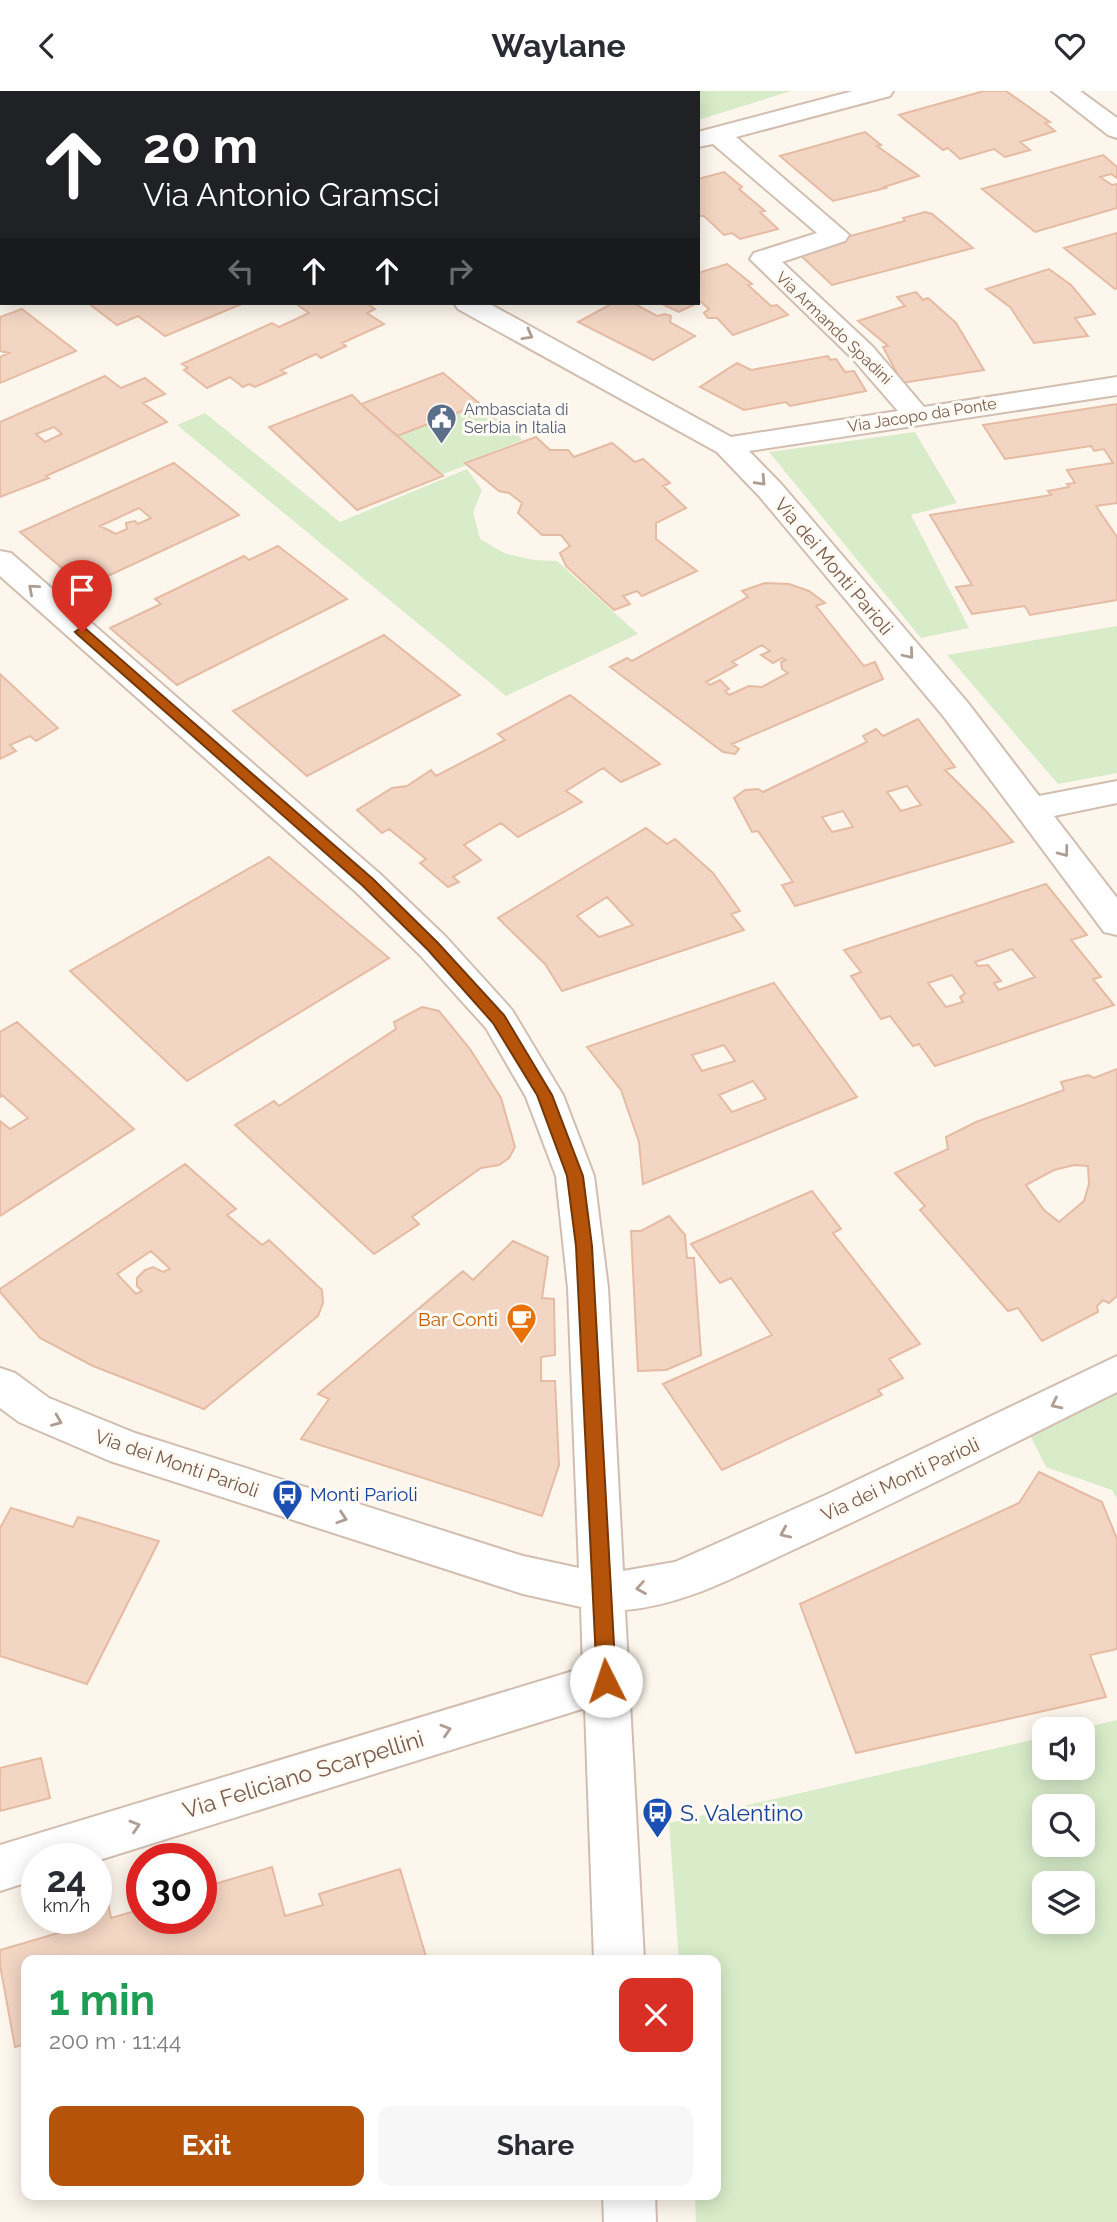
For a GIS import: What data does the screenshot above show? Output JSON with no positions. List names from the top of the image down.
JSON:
{
  "streets": {
    "street": [
      "Via Armando Spadini",
      "Via Jacopo da Ponte",
      "Via dei Monti Parioli",
      "Via Feliciano Scarpellini"
    ]
  },
  "crossings": [
    ["Via Armando Spadini", "Via Jacopo da Ponte"],
    ["Via Jacopo da Ponte", "Via dei Monti Parioli"]
  ],
  "one_way": ["Via Feliciano Scarpellini"],
  "places": {
    "public building": ["Ambasciata di Serbia in Italia"],
    "cafe": ["Bar Conti"],
    "bus stop": ["Monti Parioli", "S. Valentino"]
  },
  "page": {
    "header": "Waylane",
    "turn": ["20 m", "Via Antonio Gramsci"],
    "speed": "24 km/h",
    "limit": "30",
    "heading": ["1 min", "200 m · 11:44"],
    "buttons": ["Exit", "Share"]
  }
}
